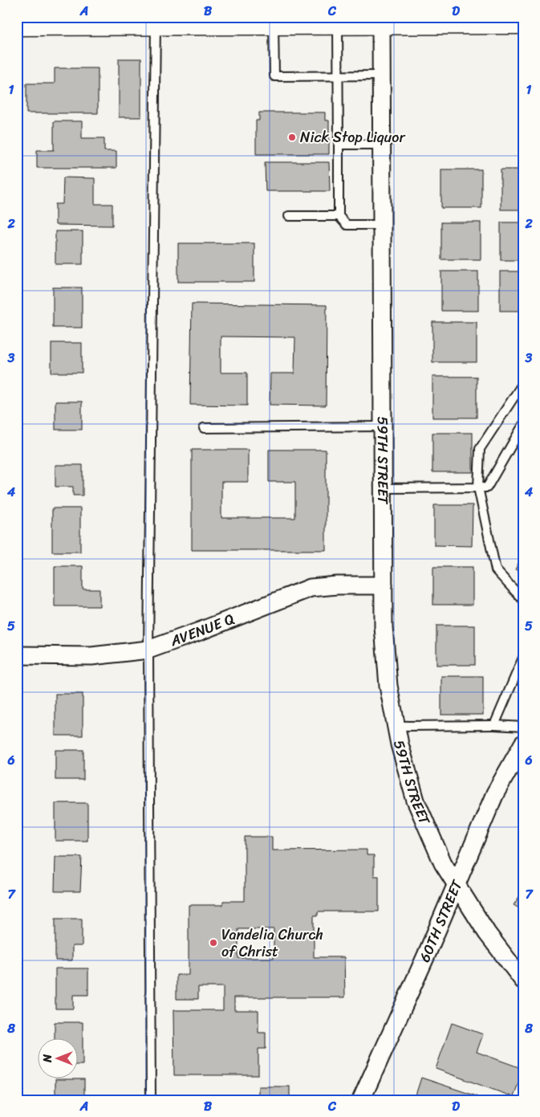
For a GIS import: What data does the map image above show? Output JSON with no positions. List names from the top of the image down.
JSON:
{
  "streets": {
    "street": ["59TH STREET", "AVENUE Q", "60TH STREET"]
  },
  "crossings": [
    ["59TH STREET", "AVENUE Q"],
    ["59TH STREET", "60TH STREET"]
  ],
  "places": ["Nick Stop Liquor", "Vandelia Church of Christ"],
  "north": "left",
  "grid": {
    "columns": [
      "A",
      "B",
      "C",
      "D"
    ],
    "rows": [
      "1",
      "2",
      "3",
      "4",
      "5",
      "6",
      "7",
      "8"
    ]
  }
}
